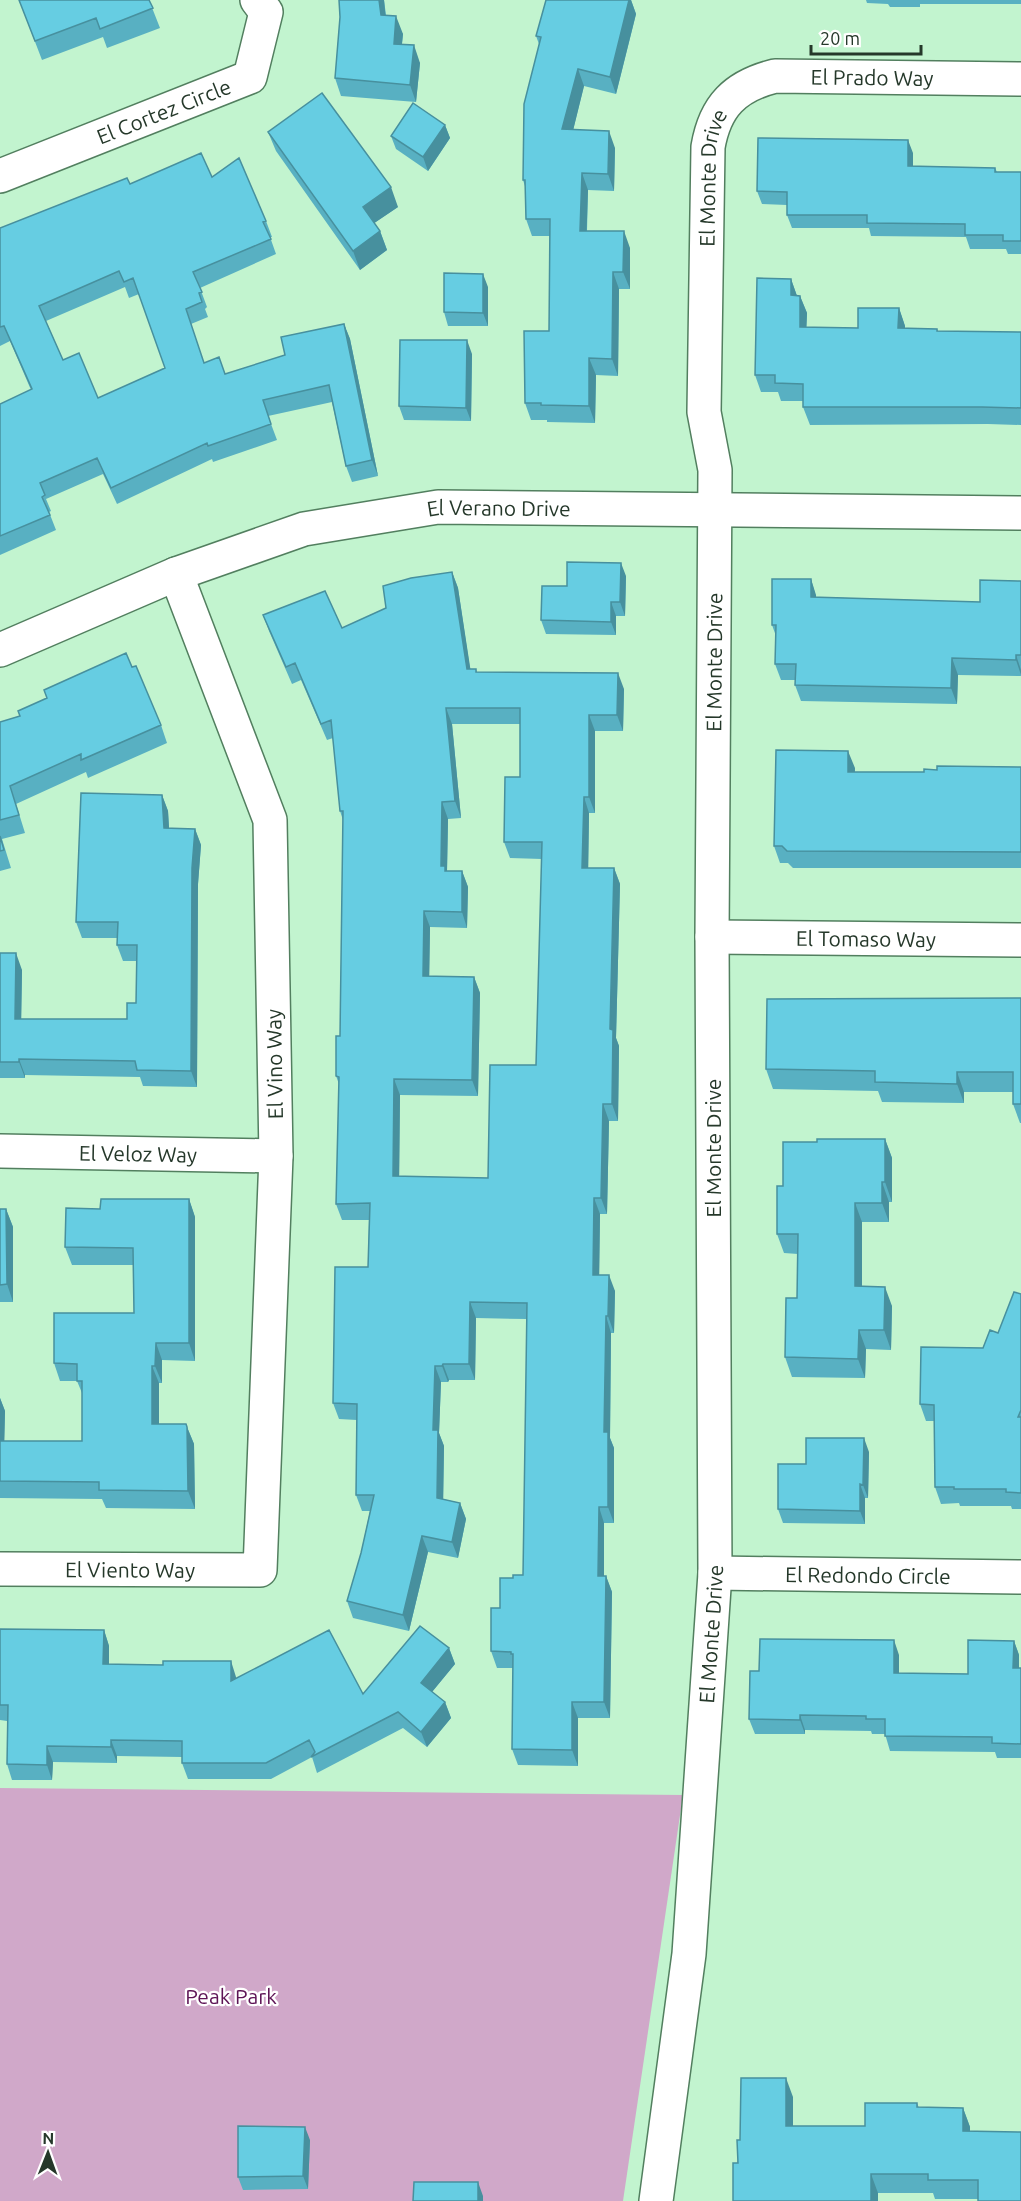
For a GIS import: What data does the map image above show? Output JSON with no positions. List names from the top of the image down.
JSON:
{
  "streets": {
    "street": [
      "El Prado Way",
      "El Cortez Circle",
      "El Monte Drive",
      "El Verano Drive",
      "El Tomaso Way",
      "El Vino Way",
      "El Veloz Way",
      "El Viento Way",
      "El Redondo Circle"
    ]
  },
  "crossings": [
    ["El Prado Way", "El Monte Drive"],
    ["El Monte Drive", "El Verano Drive"],
    ["El Monte Drive", "El Tomaso Way"],
    ["El Monte Drive", "El Redondo Circle"],
    ["El Verano Drive", "El Vino Way"],
    ["El Vino Way", "El Veloz Way"],
    ["El Vino Way", "El Viento Way"]
  ],
  "parks": ["Peak Park"],
  "scale_bar": "20 m",
  "north": "top"
}
